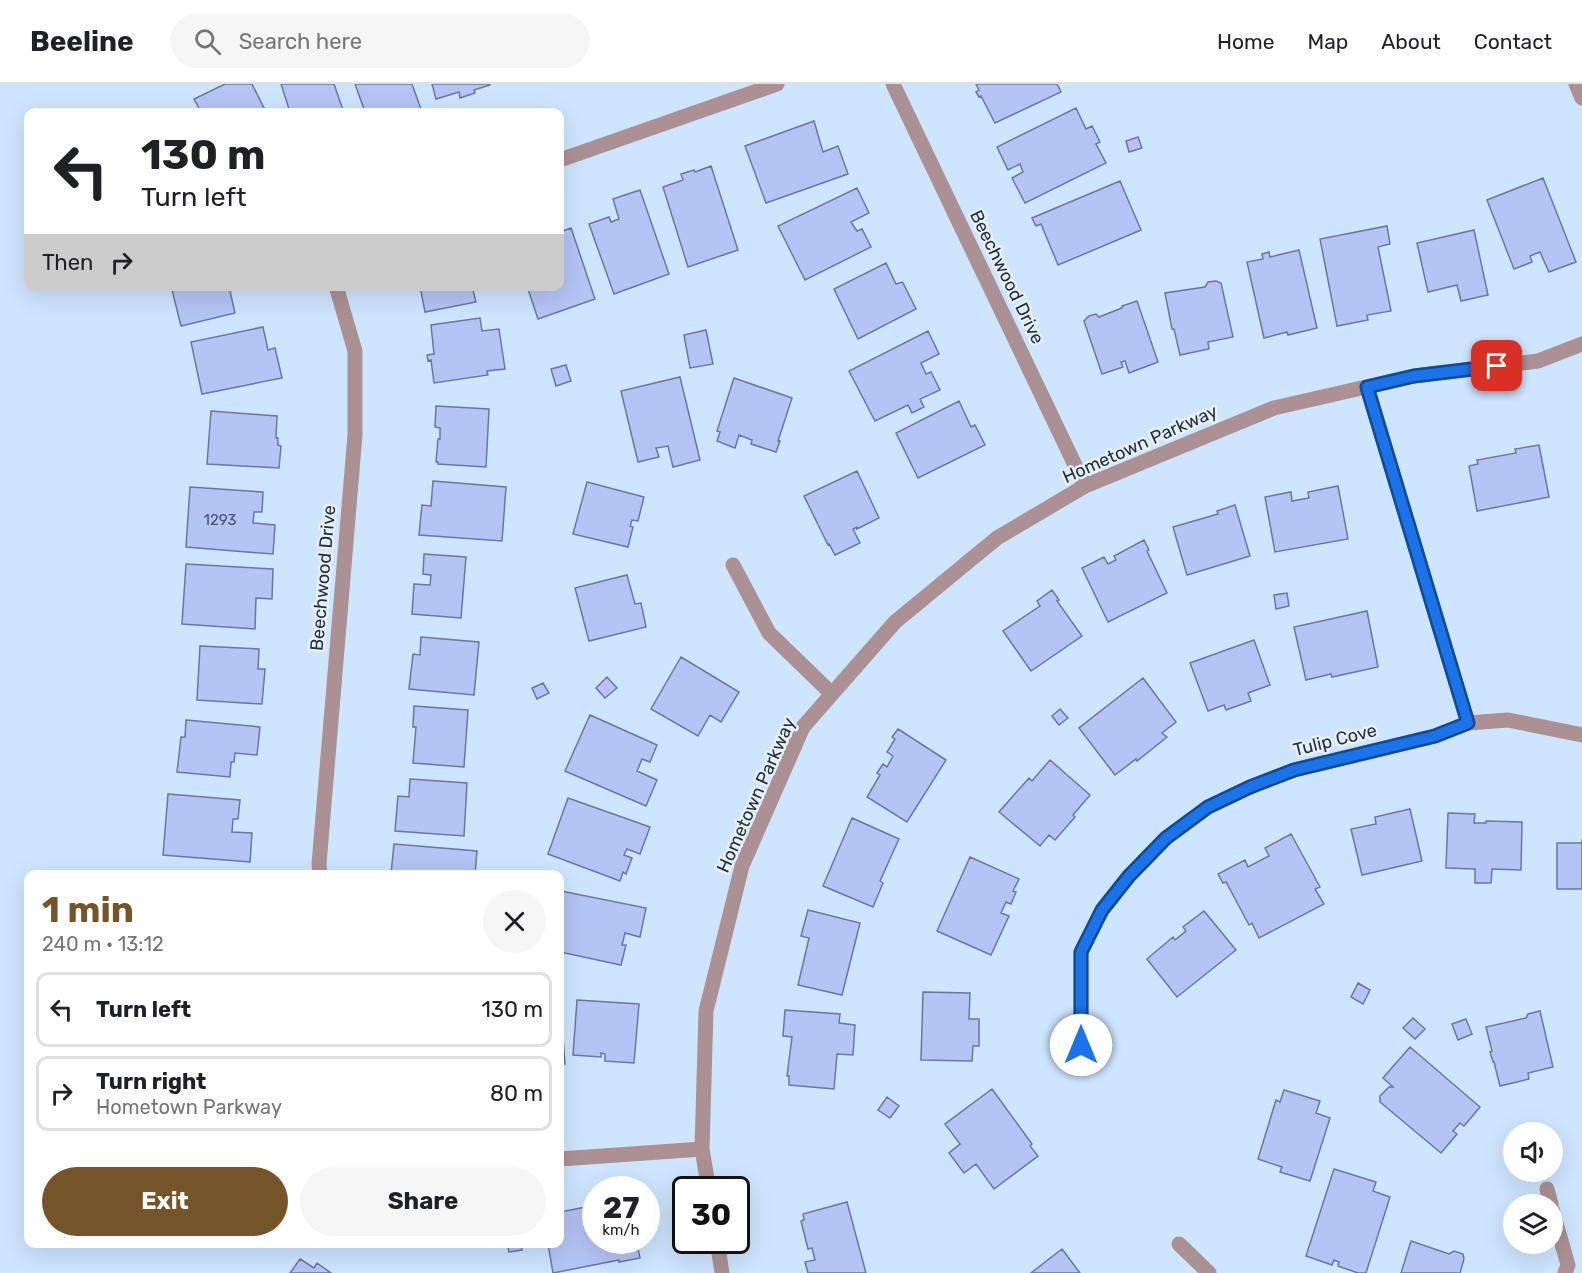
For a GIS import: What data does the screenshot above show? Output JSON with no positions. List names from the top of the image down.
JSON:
{
  "streets": {
    "street": ["Beechwood Drive", "Hometown Parkway", "Tulip Cove"]
  },
  "crossings": [
    ["Beechwood Drive", "Hometown Parkway"]
  ],
  "house_numbers": ["1293"],
  "page": {
    "header": "Beeline",
    "search": "Search here",
    "nav": [
      "Home",
      "Map",
      "About",
      "Contact"
    ],
    "turn": ["130 m", "Turn left"],
    "then": "Then",
    "heading": ["1 min", "240 m · 13:12"],
    "list": [
      {
        "name": "Turn left",
        "value": "130 m"
      },
      {
        "name": "Turn right",
        "note": "Hometown Parkway",
        "value": "80 m"
      }
    ],
    "buttons": ["Exit", "Share"],
    "speed": "27 km/h",
    "limit": "30"
  }
}
